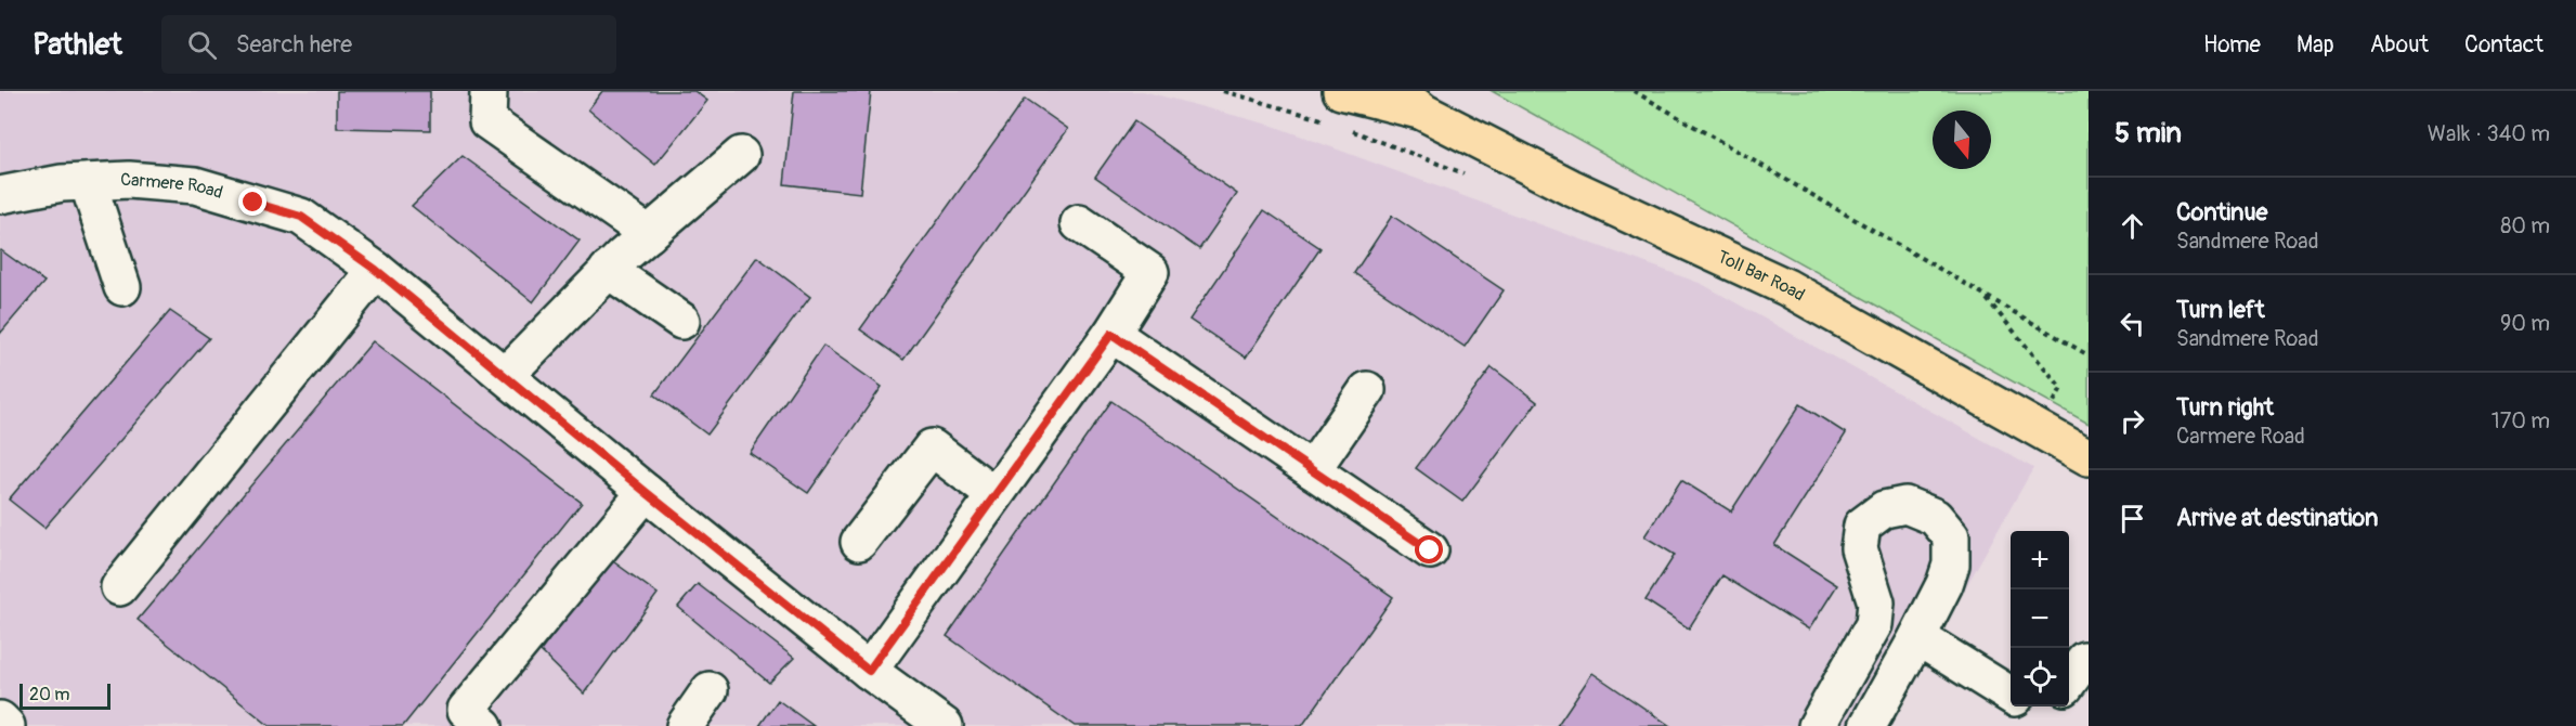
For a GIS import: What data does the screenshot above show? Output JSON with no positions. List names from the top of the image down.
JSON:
{
  "streets": {
    "main road": ["Toll Bar Road"],
    "street": ["Carmere Road"]
  },
  "scale_bar": "20 m",
  "north": "bottom",
  "page": {
    "header": "Pathlet",
    "search": "Search here",
    "nav": [
      "Home",
      "Map",
      "About",
      "Contact"
    ],
    "heading": ["5 min", "Walk · 340 m"],
    "list": [
      ["Continue", "Sandmere Road", "80 m"],
      ["Turn left", "Sandmere Road", "90 m"],
      ["Turn right", "Carmere Road", "170 m"],
      "Arrive at destination"
    ],
    "map_buttons": ["+", "−"],
    "scale": "20 m"
  }
}
